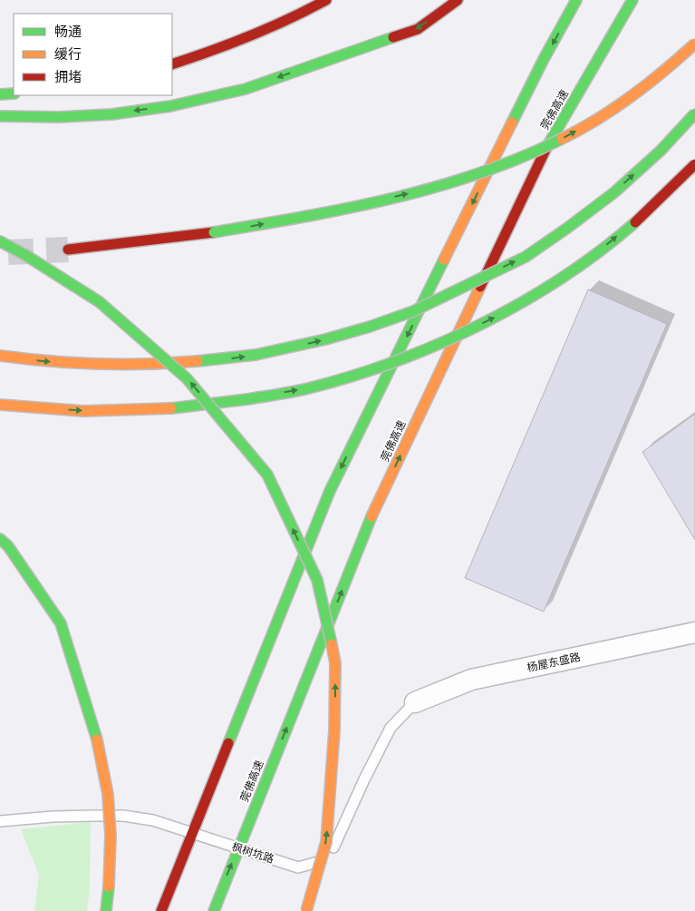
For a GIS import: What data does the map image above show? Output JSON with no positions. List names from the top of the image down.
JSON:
{
  "streets": {
    "highway": ["莞佛高速"],
    "street": ["杨屋东盛路"],
    "lane": ["枫树坑路"]
  },
  "crossings": [
    ["杨屋东盛路", "枫树坑路"]
  ],
  "legend": ["畅通", "缓行", "拥堵"]
}
